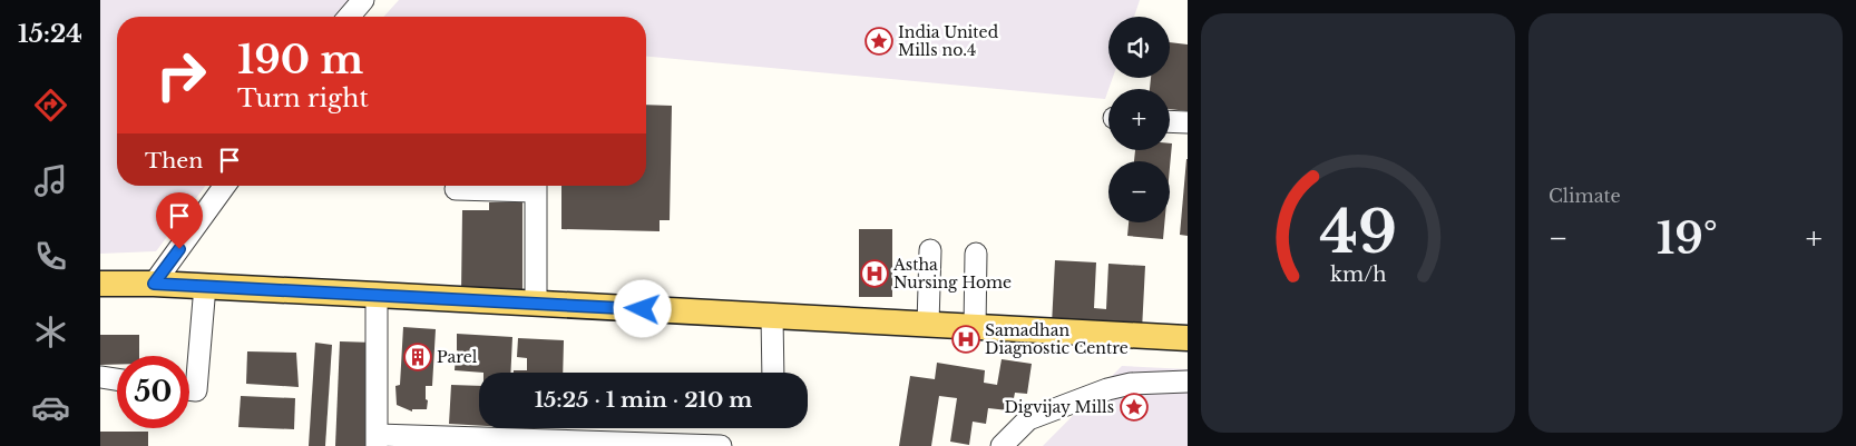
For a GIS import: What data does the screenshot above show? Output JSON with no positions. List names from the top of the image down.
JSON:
{
  "places": {
    "place": ["India United Mills no.4", "Digvijay Mills"],
    "hospital": ["Astha Nursing Home", "Samadhan Diagnostic Centre"],
    "building": ["Parel"]
  },
  "page": {
    "tabs": "15:24",
    "tile": "Climate",
    "map_buttons": ["+", "−"],
    "turn": ["190 m", "Turn right"],
    "then": "Then",
    "heat": ["−", "19°", "+"],
    "limit": "50",
    "trip": "15:25 · 1 min · 210 m",
    "gauge": ["49", "km/h"]
  }
}
